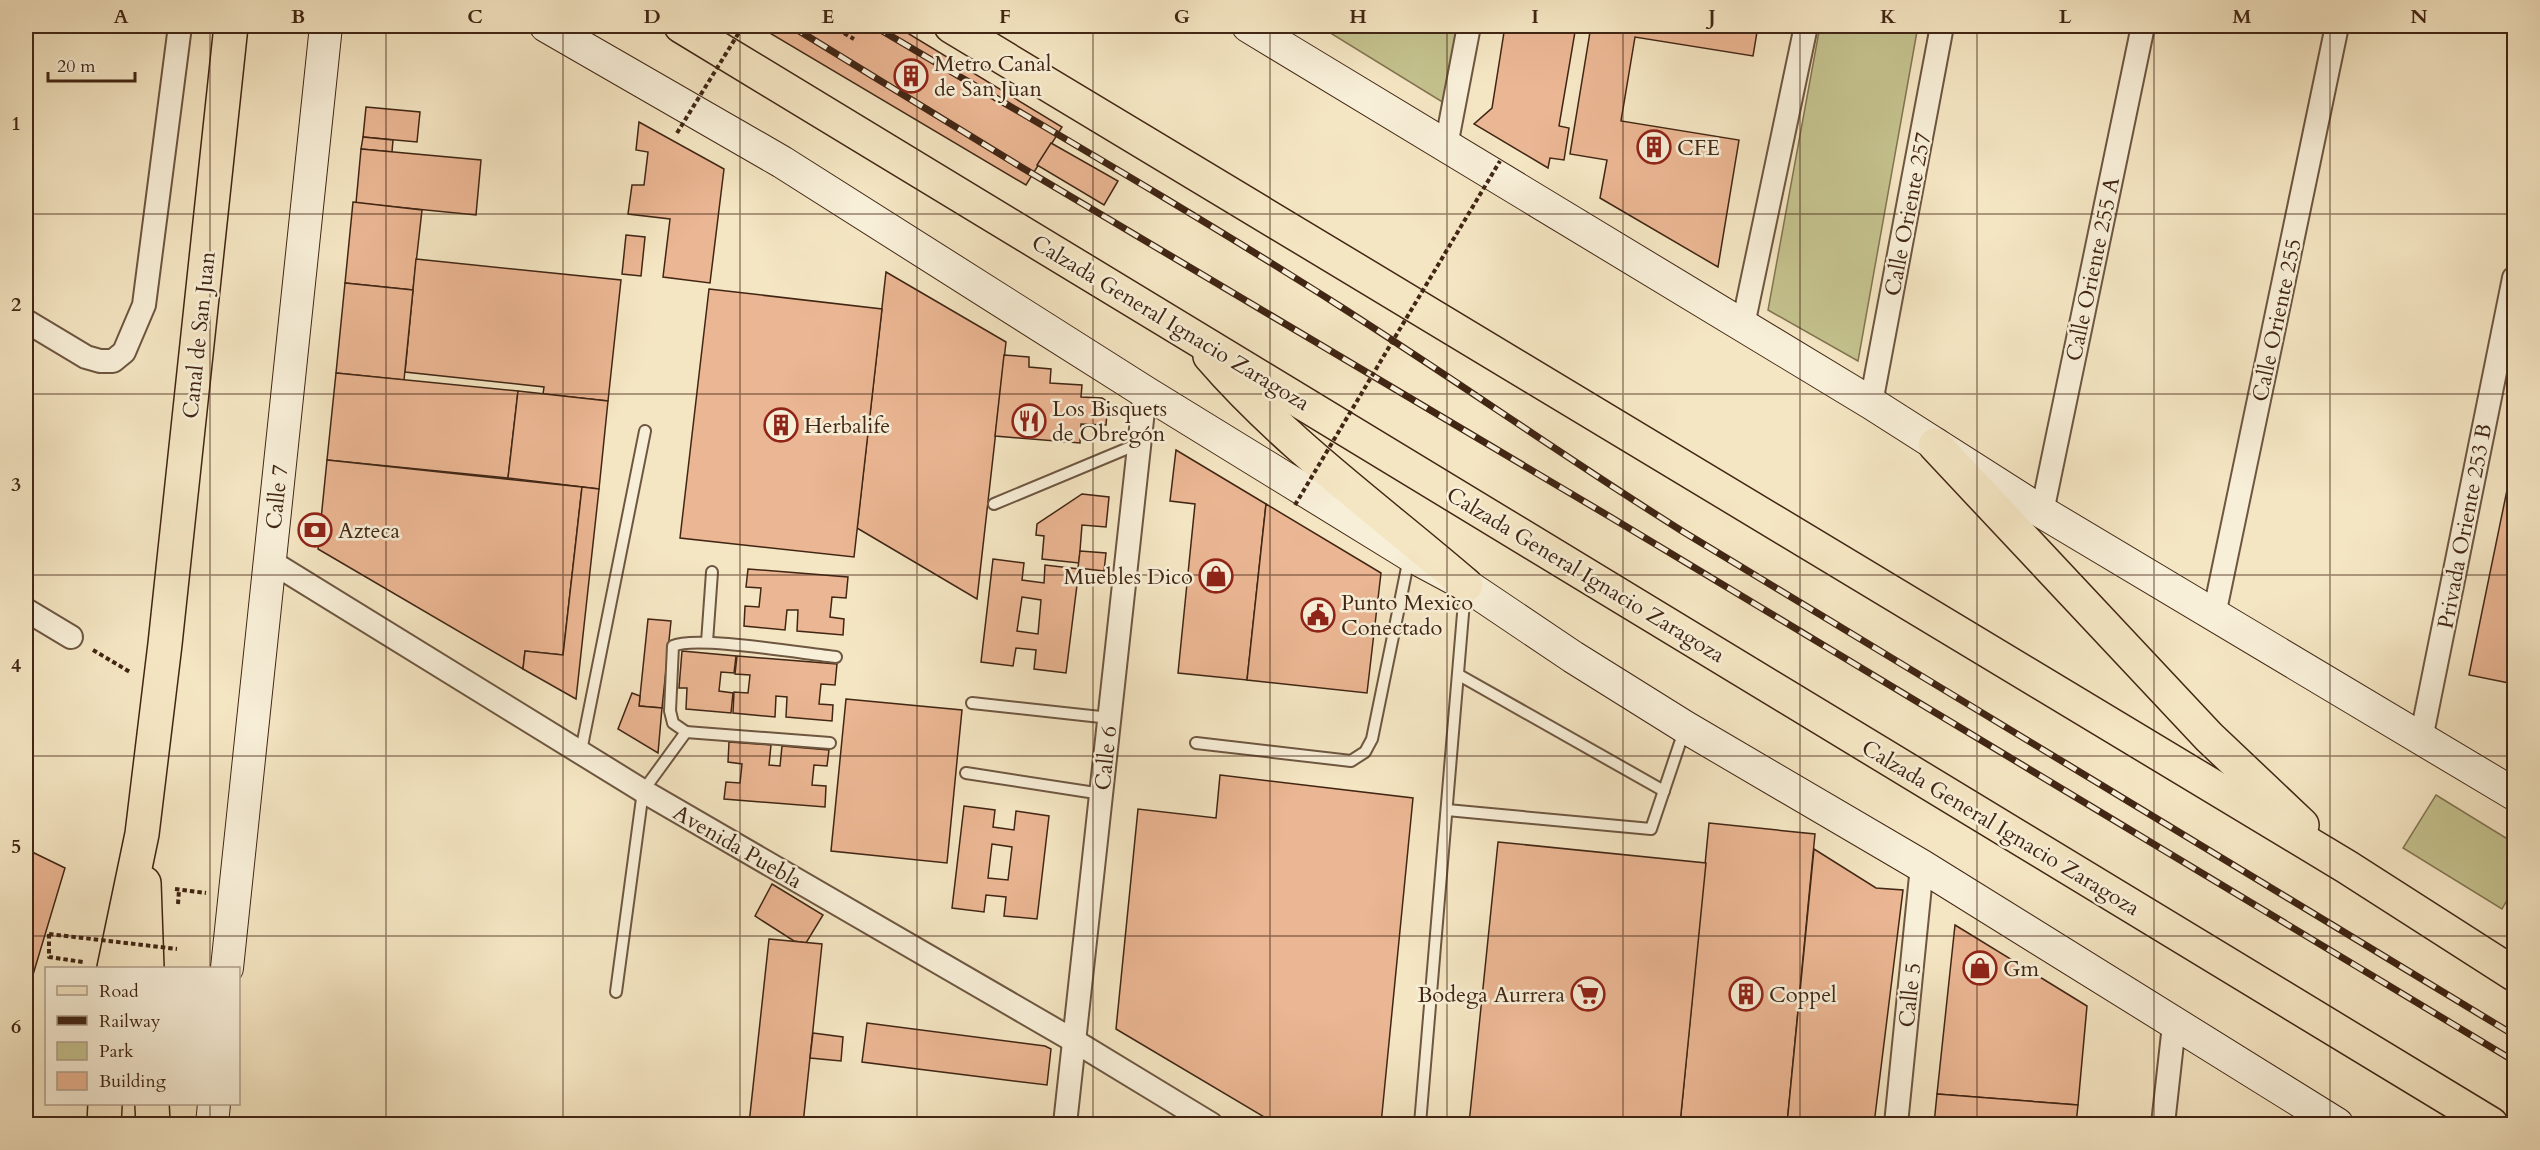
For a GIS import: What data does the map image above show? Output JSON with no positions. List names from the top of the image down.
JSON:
{
  "streets": {
    "main road": ["Calzada General Ignacio Zaragoza", "Canal de San Juan", "Calle 7"],
    "street": [
      "Calle Oriente 257",
      "Calle Oriente 255 A",
      "Calle Oriente 255",
      "Privada Oriente 253 B",
      "Calle 6",
      "Avenida Puebla",
      "Calle 5"
    ]
  },
  "crossings": [
    ["Calle 7", "Avenida Puebla"],
    ["Calle 6", "Avenida Puebla"]
  ],
  "places": {
    "building": [
      "Metro Canal de San Juan",
      "CFE",
      "Herbalife",
      "Coppel"
    ],
    "restaurant": ["Los Bisquets de Obregón"],
    "bank": ["Azteca"],
    "shop": ["Muebles Dico", "Gm"],
    "public building": ["Punto Mexico Conectado"],
    "supermarket": ["Bodega Aurrera"]
  },
  "legend": [
    "Road",
    "Railway",
    "Park",
    "Building"
  ],
  "scale_bar": "20 m",
  "grid": {
    "columns": [
      "A",
      "B",
      "C",
      "D",
      "E",
      "F",
      "G",
      "H",
      "I",
      "J",
      "K",
      "L",
      "M",
      "N"
    ],
    "rows": [
      "1",
      "2",
      "3",
      "4",
      "5",
      "6"
    ]
  }
}
